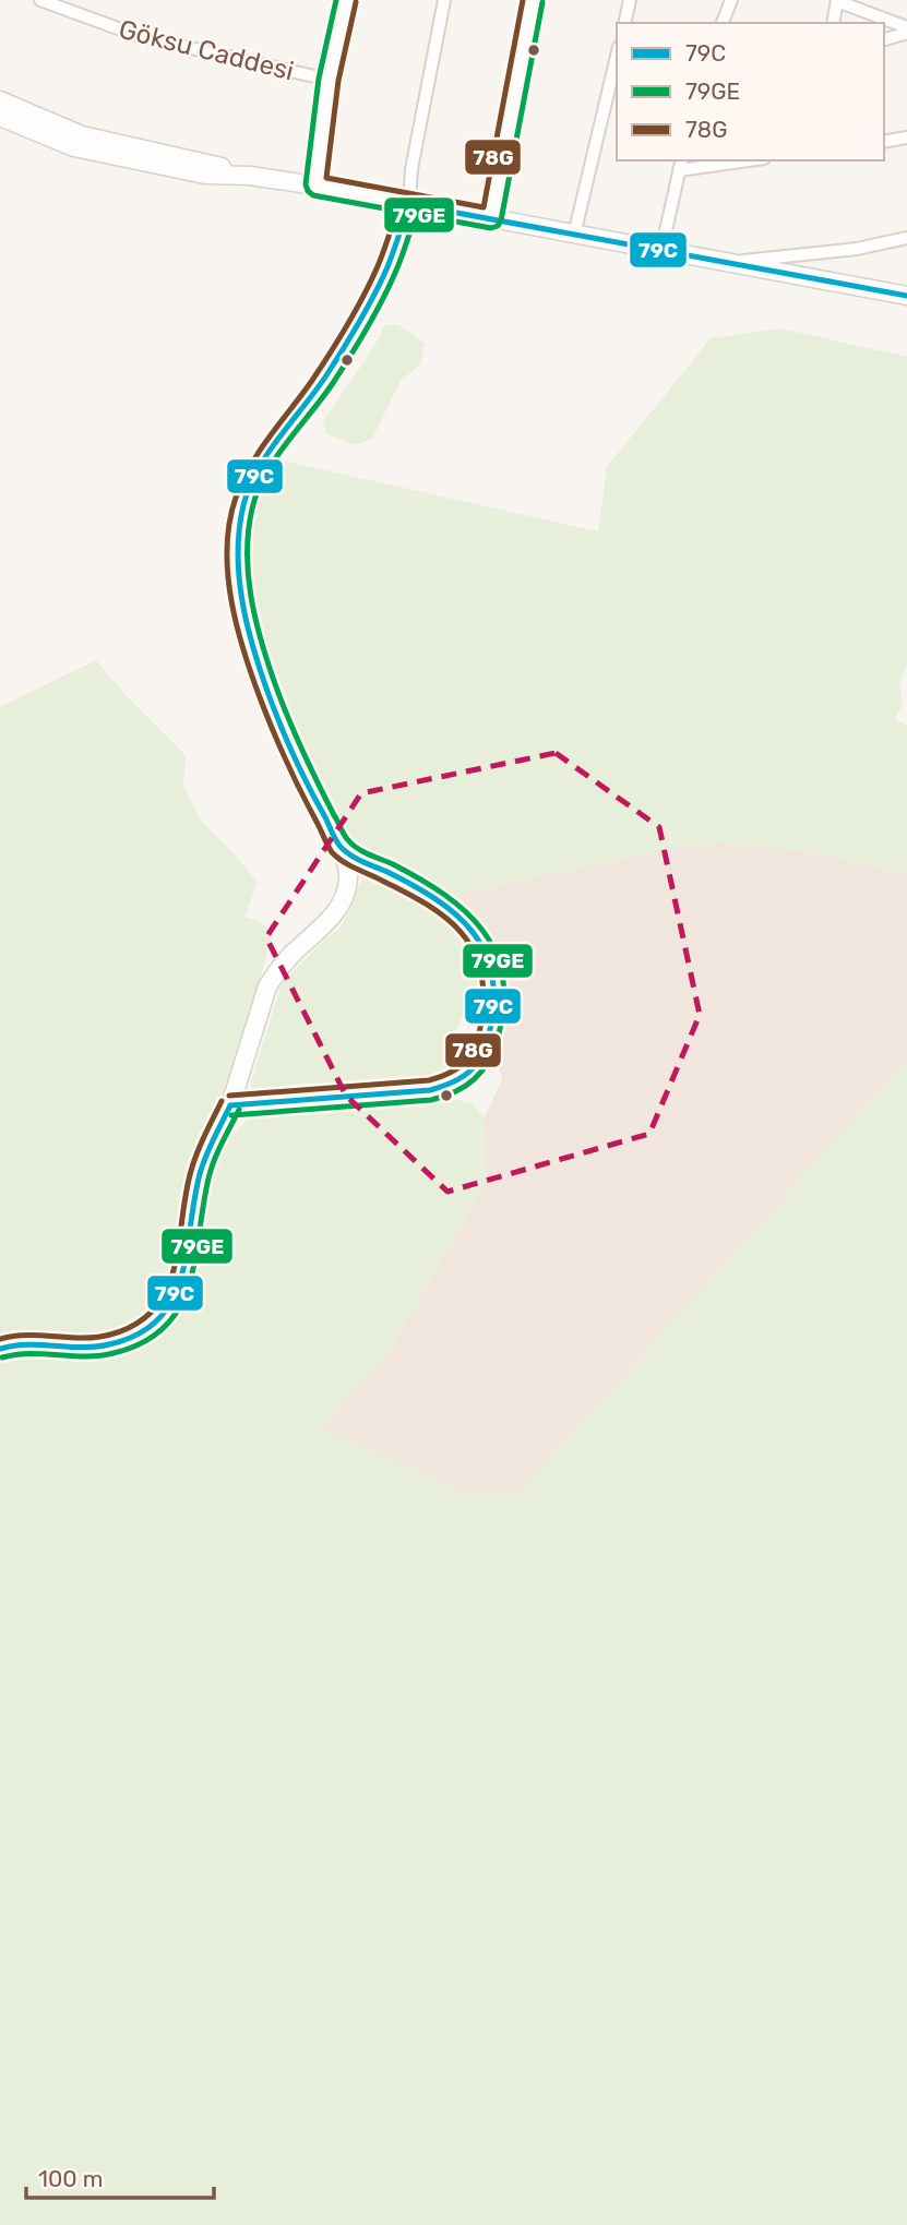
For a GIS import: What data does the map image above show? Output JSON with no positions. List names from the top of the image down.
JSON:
{
  "streets": {
    "street": ["Göksu Caddesi"]
  },
  "lines": ["transit line 79GE", "transit line 78G", "transit line 79C"],
  "legend": ["79C", "79GE", "78G"],
  "scale_bar": "100 m"
}
